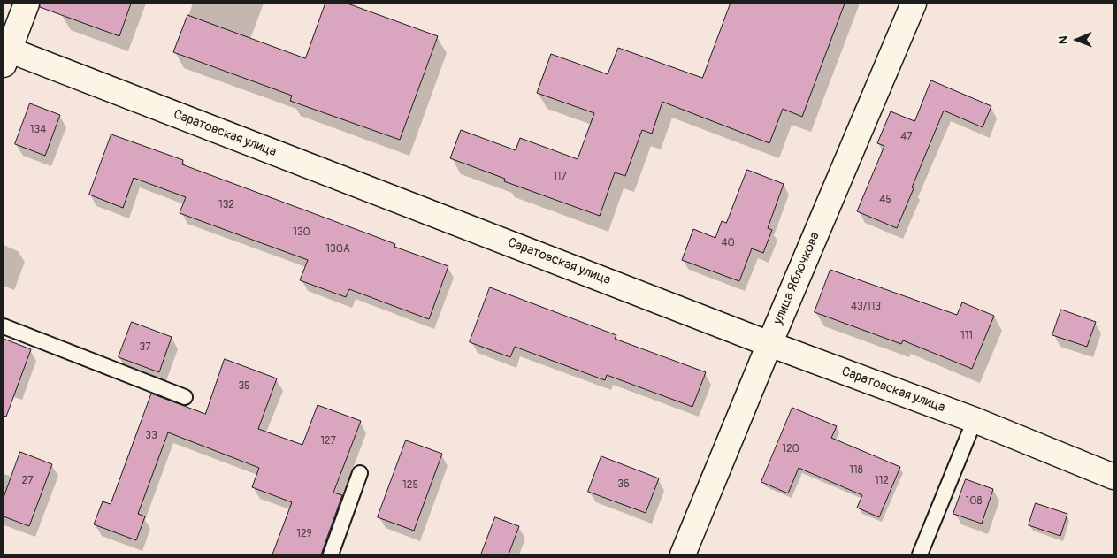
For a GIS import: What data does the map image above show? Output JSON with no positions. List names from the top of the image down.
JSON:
{
  "streets": {
    "street": ["Саратовская улица", "улица Яблочкова"]
  },
  "crossings": [
    ["Саратовская улица", "улица Яблочкова"]
  ],
  "house_numbers": [
    "134",
    "47",
    "117",
    "45",
    "132",
    "130",
    "40",
    "130А",
    "43/113",
    "111",
    "37",
    "35",
    "33",
    "127",
    "120",
    "118",
    "27",
    "112",
    "36",
    "125",
    "108",
    "129"
  ],
  "north": "left"
}
